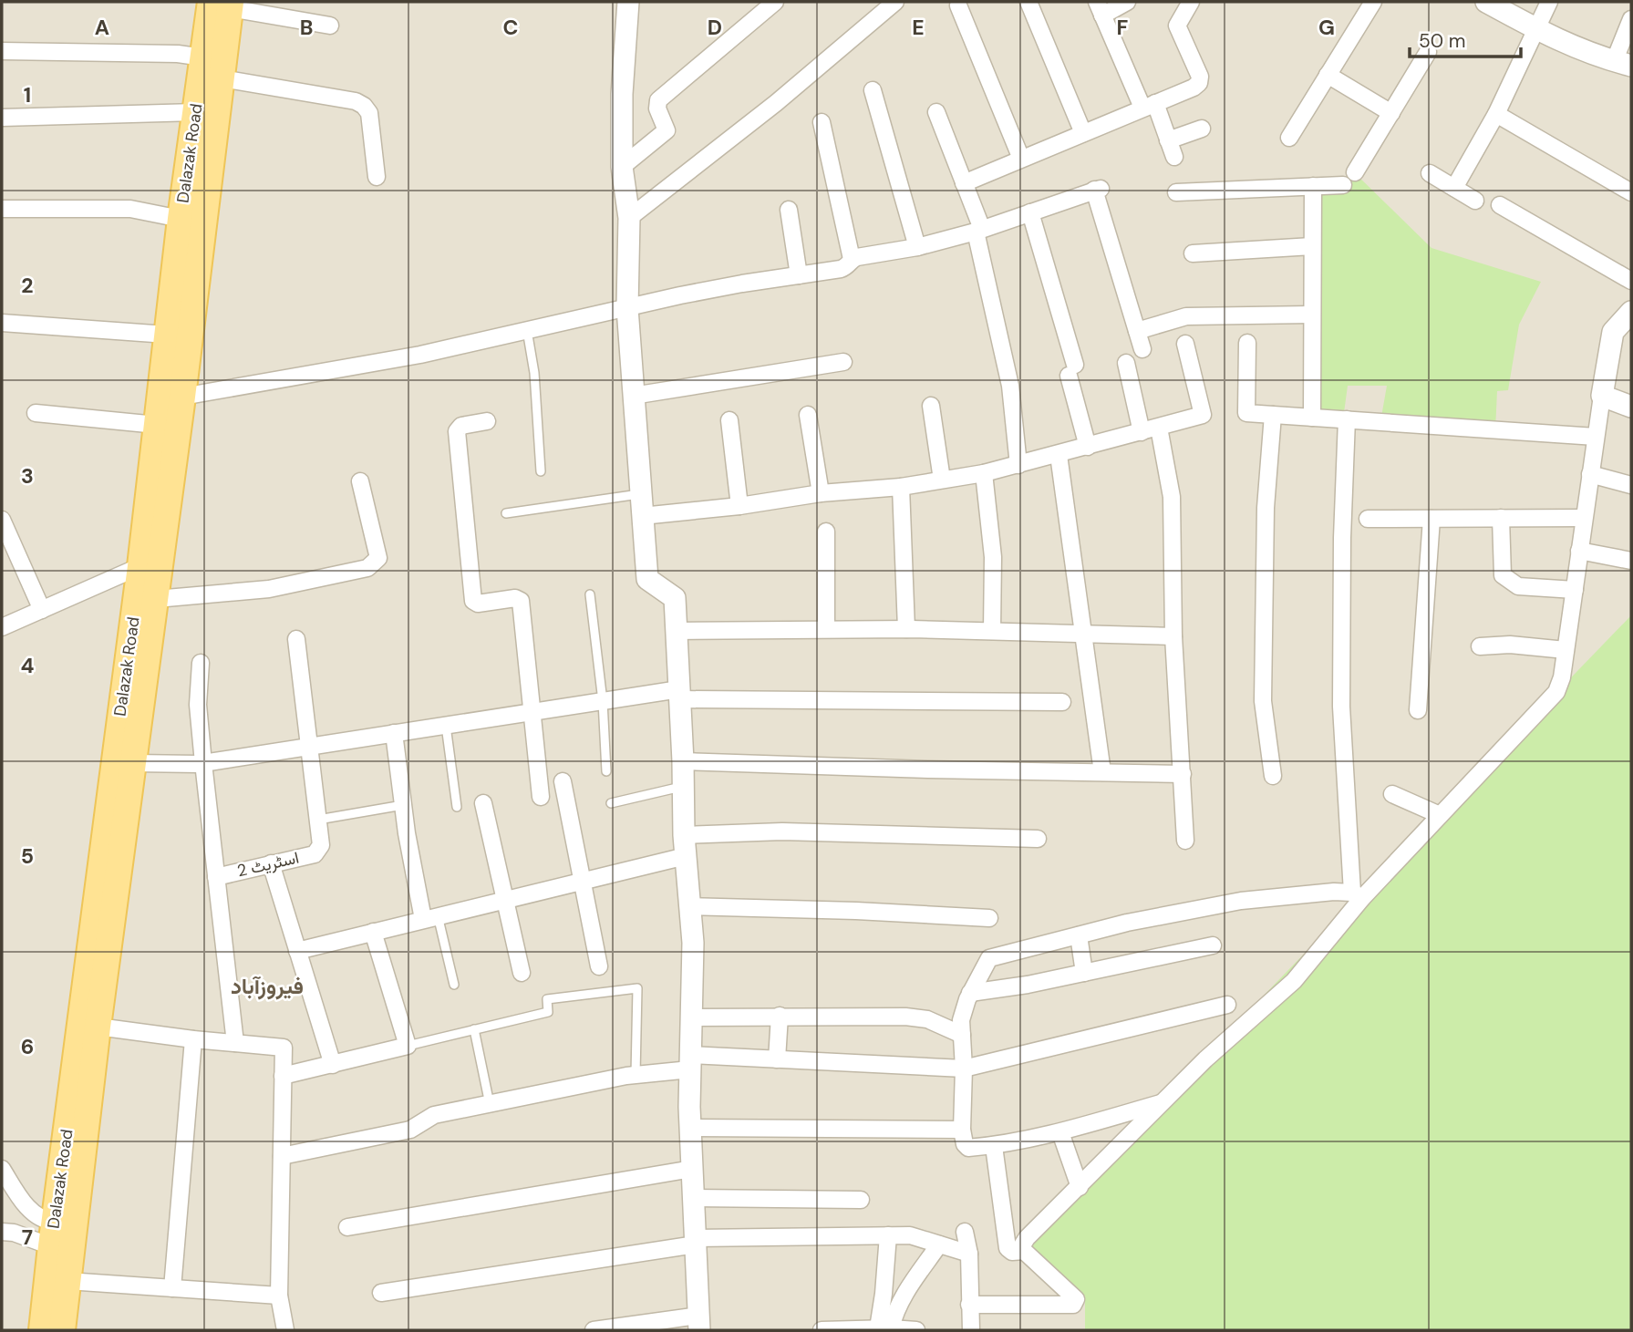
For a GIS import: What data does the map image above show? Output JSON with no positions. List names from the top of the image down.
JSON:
{
  "streets": {
    "main road": ["Dalazak Road"],
    "street": ["اسٹریٹ 2"]
  },
  "districts": ["فیروزآباد"],
  "scale_bar": "50 m",
  "grid": {
    "columns": [
      "A",
      "B",
      "C",
      "D",
      "E",
      "F",
      "G"
    ],
    "rows": [
      "1",
      "2",
      "3",
      "4",
      "5",
      "6",
      "7"
    ]
  }
}
